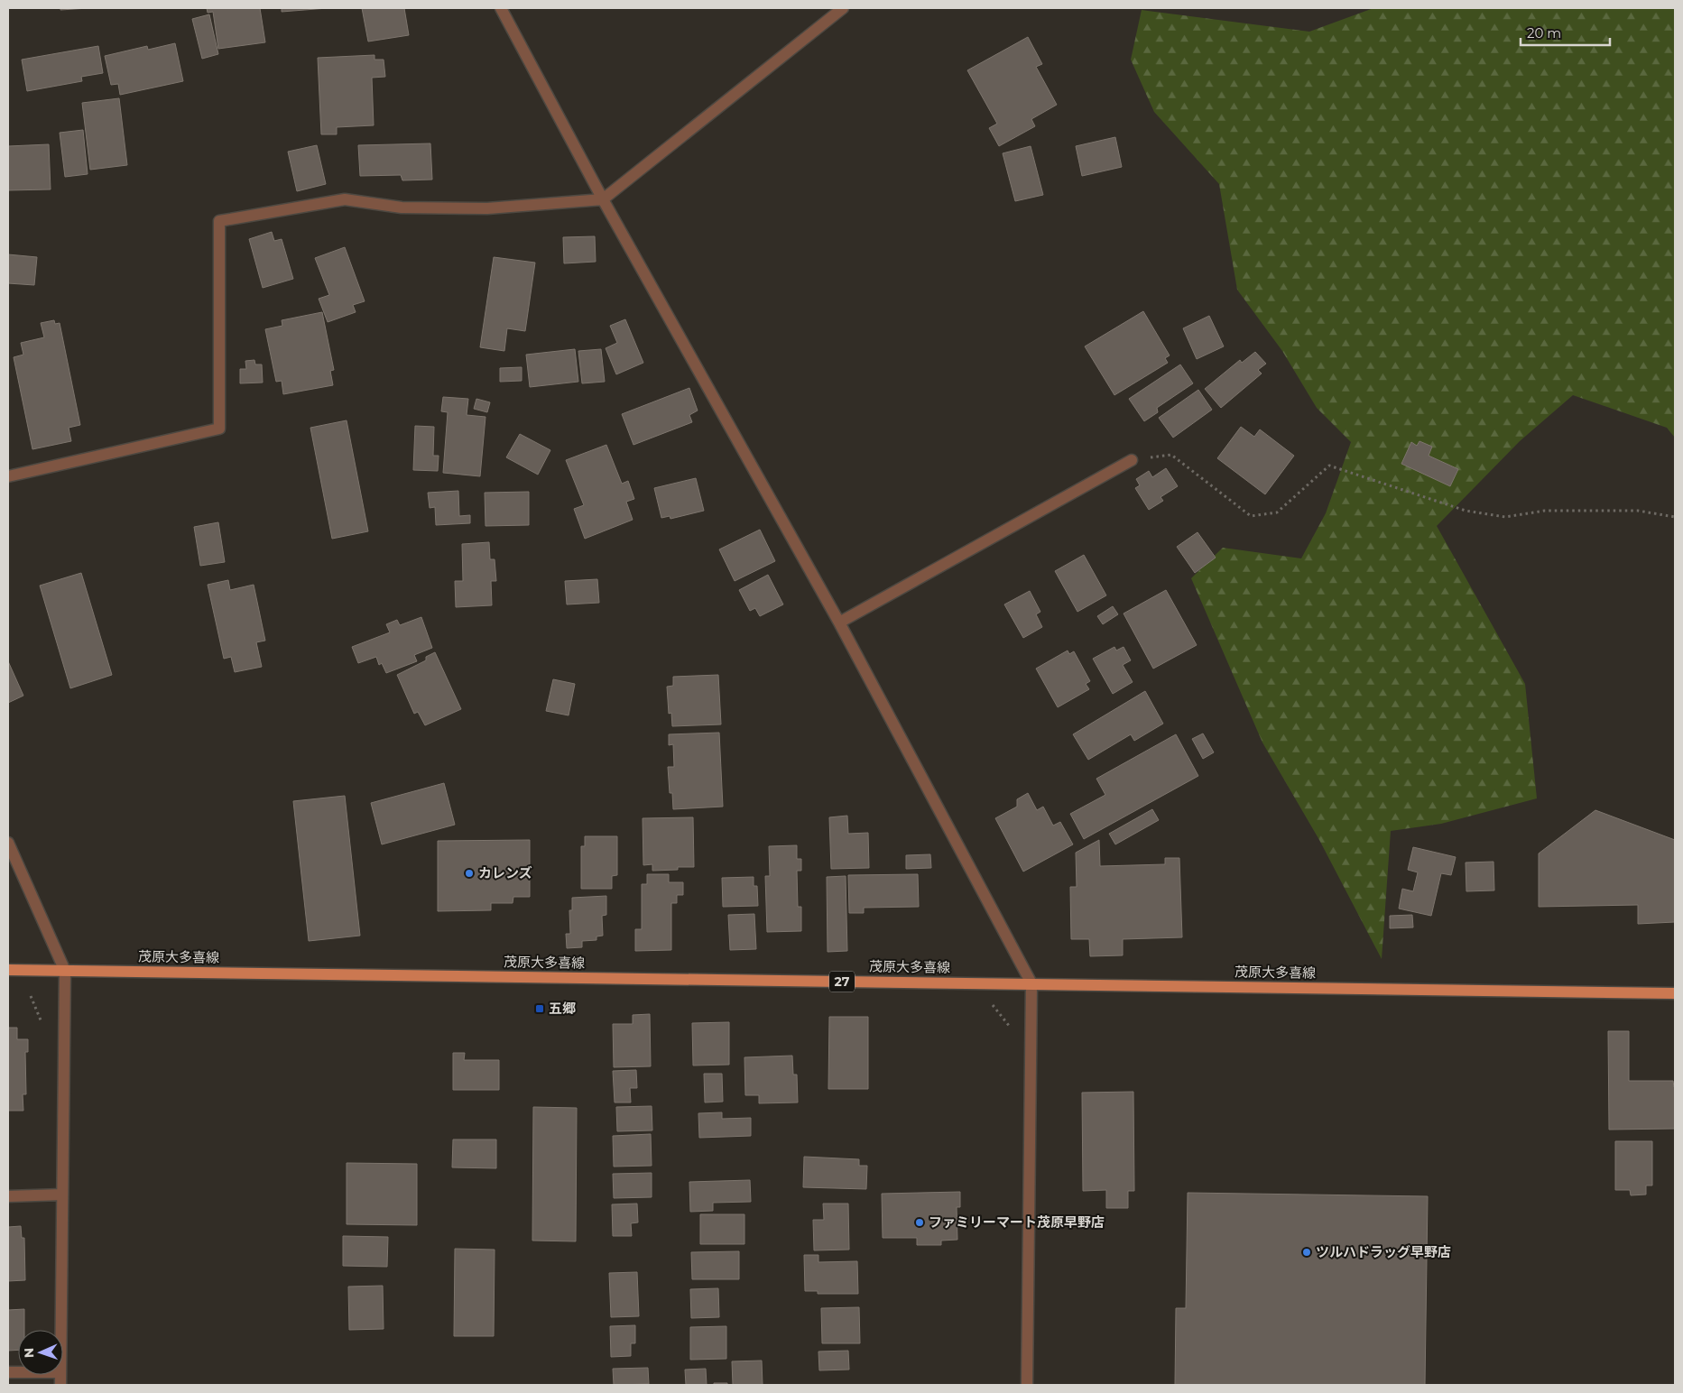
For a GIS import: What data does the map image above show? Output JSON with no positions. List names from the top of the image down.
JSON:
{
  "streets": {
    "main road": ["茂原大多喜線", "27"]
  },
  "places": {
    "other": ["カレンズ", "ファミリーマート茂原早野店", "ツルハドラッグ早野店"],
    "transit": ["五郷"]
  },
  "scale_bar": "20 m",
  "north": "left"
}
